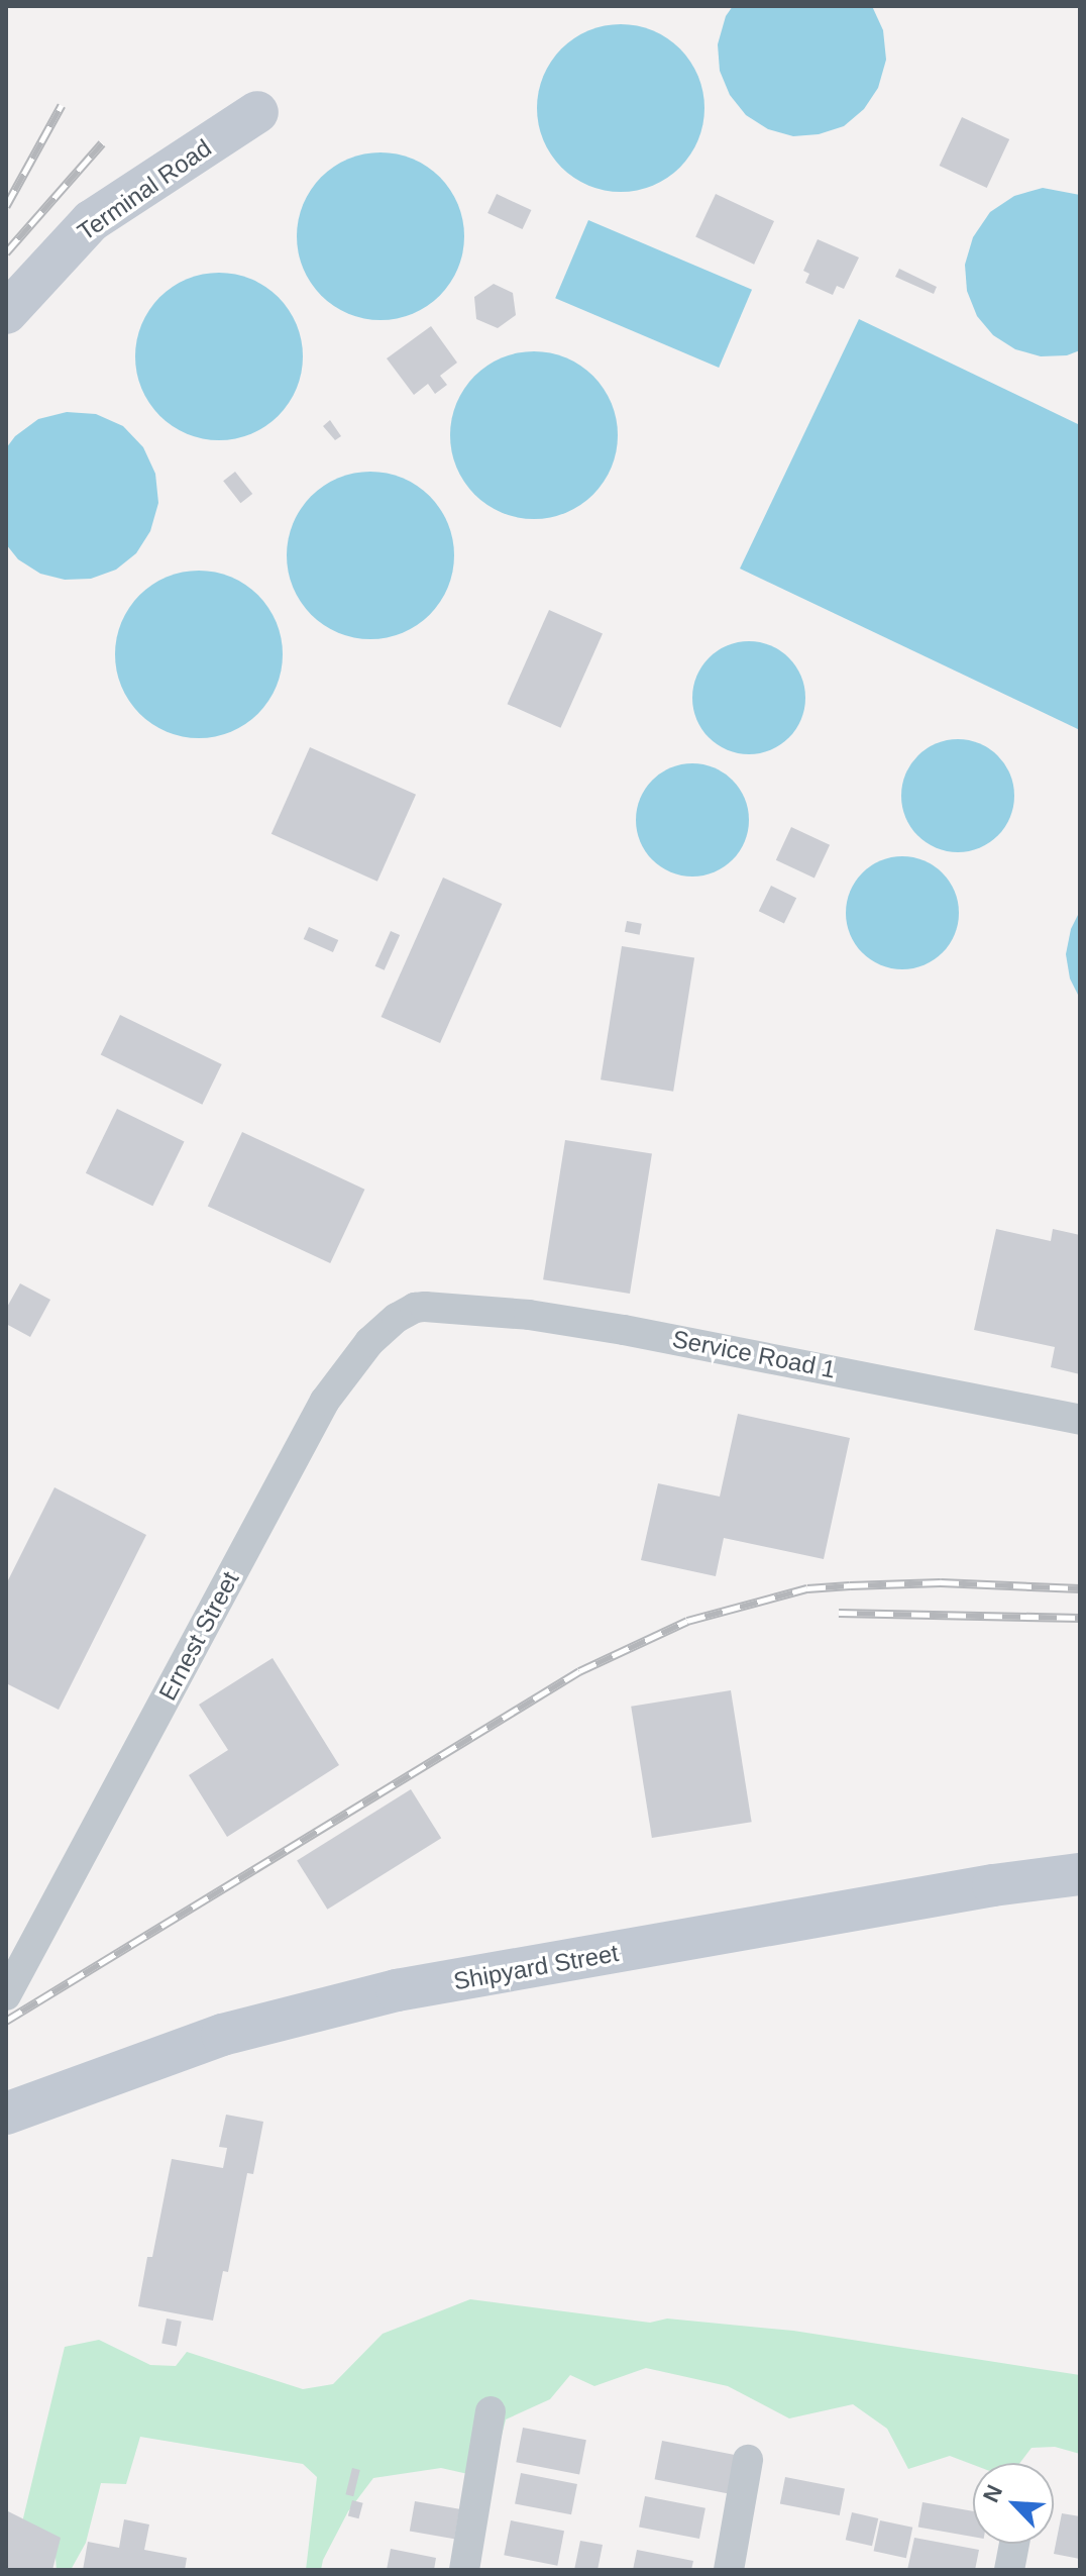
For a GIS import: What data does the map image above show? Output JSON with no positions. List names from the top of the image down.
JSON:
{
  "streets": {
    "street": [
      "Terminal Road",
      "Service Road 1",
      "Ernest Street",
      "Shipyard Street"
    ]
  },
  "crossings": [
    ["Service Road 1", "Ernest Street"]
  ],
  "north": "top left"
}
